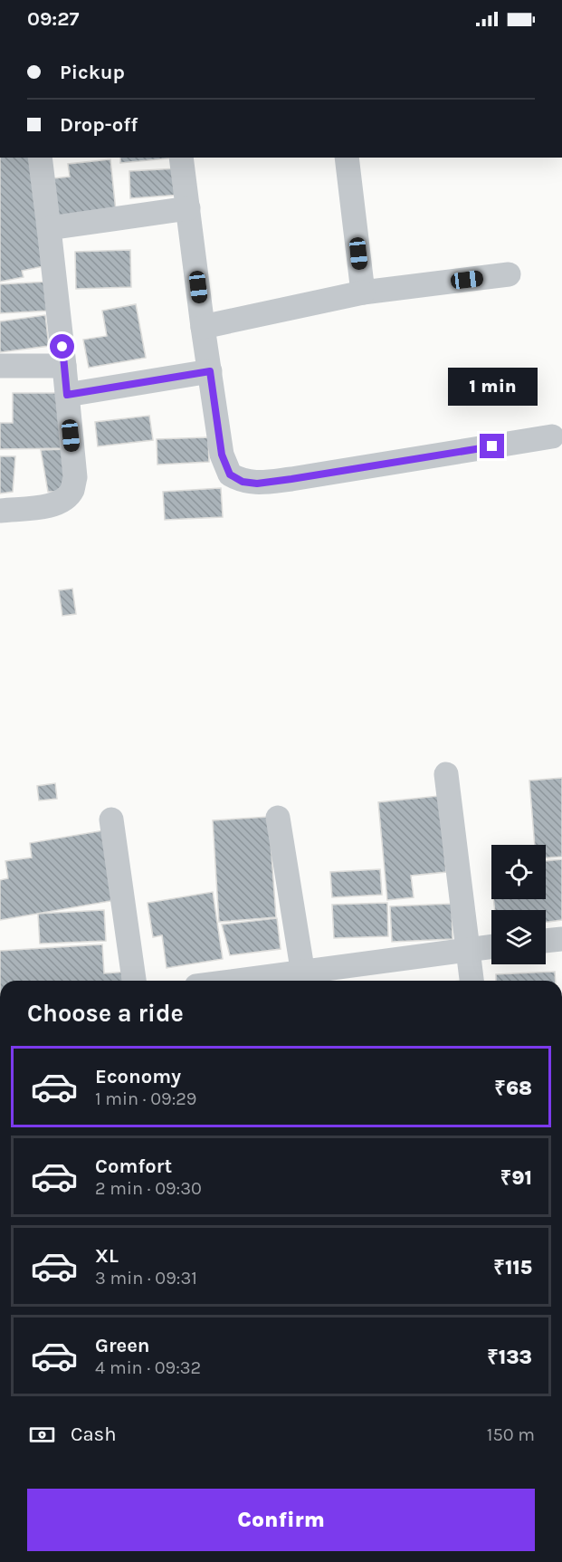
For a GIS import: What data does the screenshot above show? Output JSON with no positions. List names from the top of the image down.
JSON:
{
  "page": {
    "status": "09:27",
    "banner": ["Pickup", "Drop-off"],
    "bubble": "1 min",
    "heading": "Choose a ride",
    "list": [
      {
        "name": "Economy",
        "note": "1 min · 09:29",
        "value": "₹68"
      },
      {
        "name": "Comfort",
        "note": "2 min · 09:30",
        "value": "₹91"
      },
      {
        "name": "XL",
        "note": "3 min · 09:31",
        "value": "₹115"
      },
      {
        "name": "Green",
        "note": "4 min · 09:32",
        "value": "₹133"
      }
    ],
    "pay": ["Cash", "150 m"],
    "buttons": "Confirm"
  }
}
